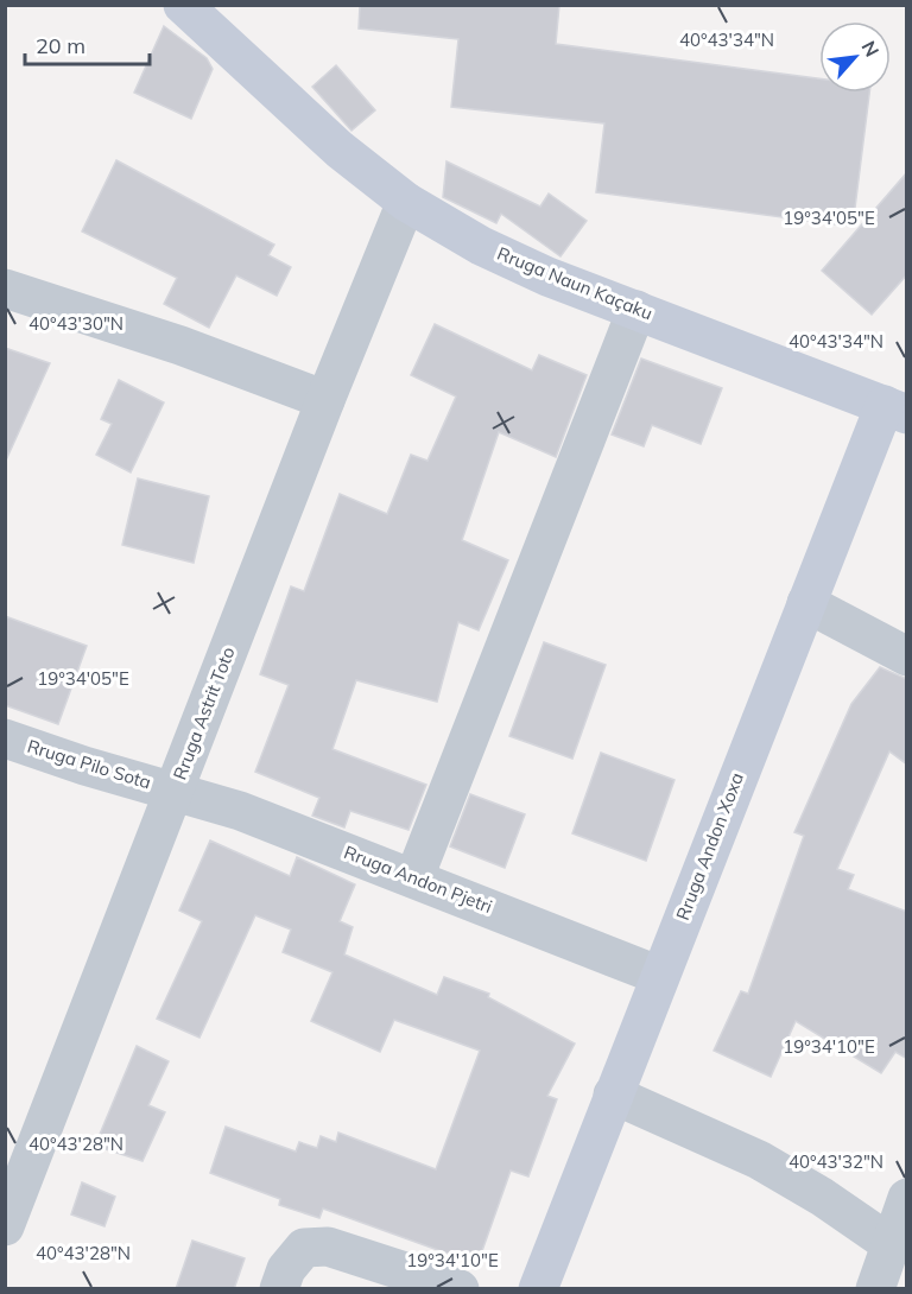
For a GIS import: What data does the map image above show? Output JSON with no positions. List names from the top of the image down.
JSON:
{
  "streets": {
    "street": [
      "Rruga Naun Kaçaku",
      "Rruga Astrit Toto",
      "Rruga Pilo Sota",
      "Rruga Andon Xoxa",
      "Rruga Andon Pjetri"
    ]
  },
  "crossings": [
    ["Rruga Naun Kaçaku", "Rruga Astrit Toto"],
    ["Rruga Naun Kaçaku", "Rruga Andon Xoxa"],
    ["Rruga Astrit Toto", "Rruga Pilo Sota"],
    ["Rruga Astrit Toto", "Rruga Andon Pjetri"],
    ["Rruga Pilo Sota", "Rruga Andon Pjetri"],
    ["Rruga Andon Xoxa", "Rruga Andon Pjetri"]
  ],
  "scale_bar": "20 m",
  "north": "top right",
  "coordinates": [
    "40°43'34\"N",
    "19°34'05\"E",
    "40°43'30\"N",
    "19°34'10\"E",
    "40°43'28\"N",
    "40°43'32\"N"
  ]
}
